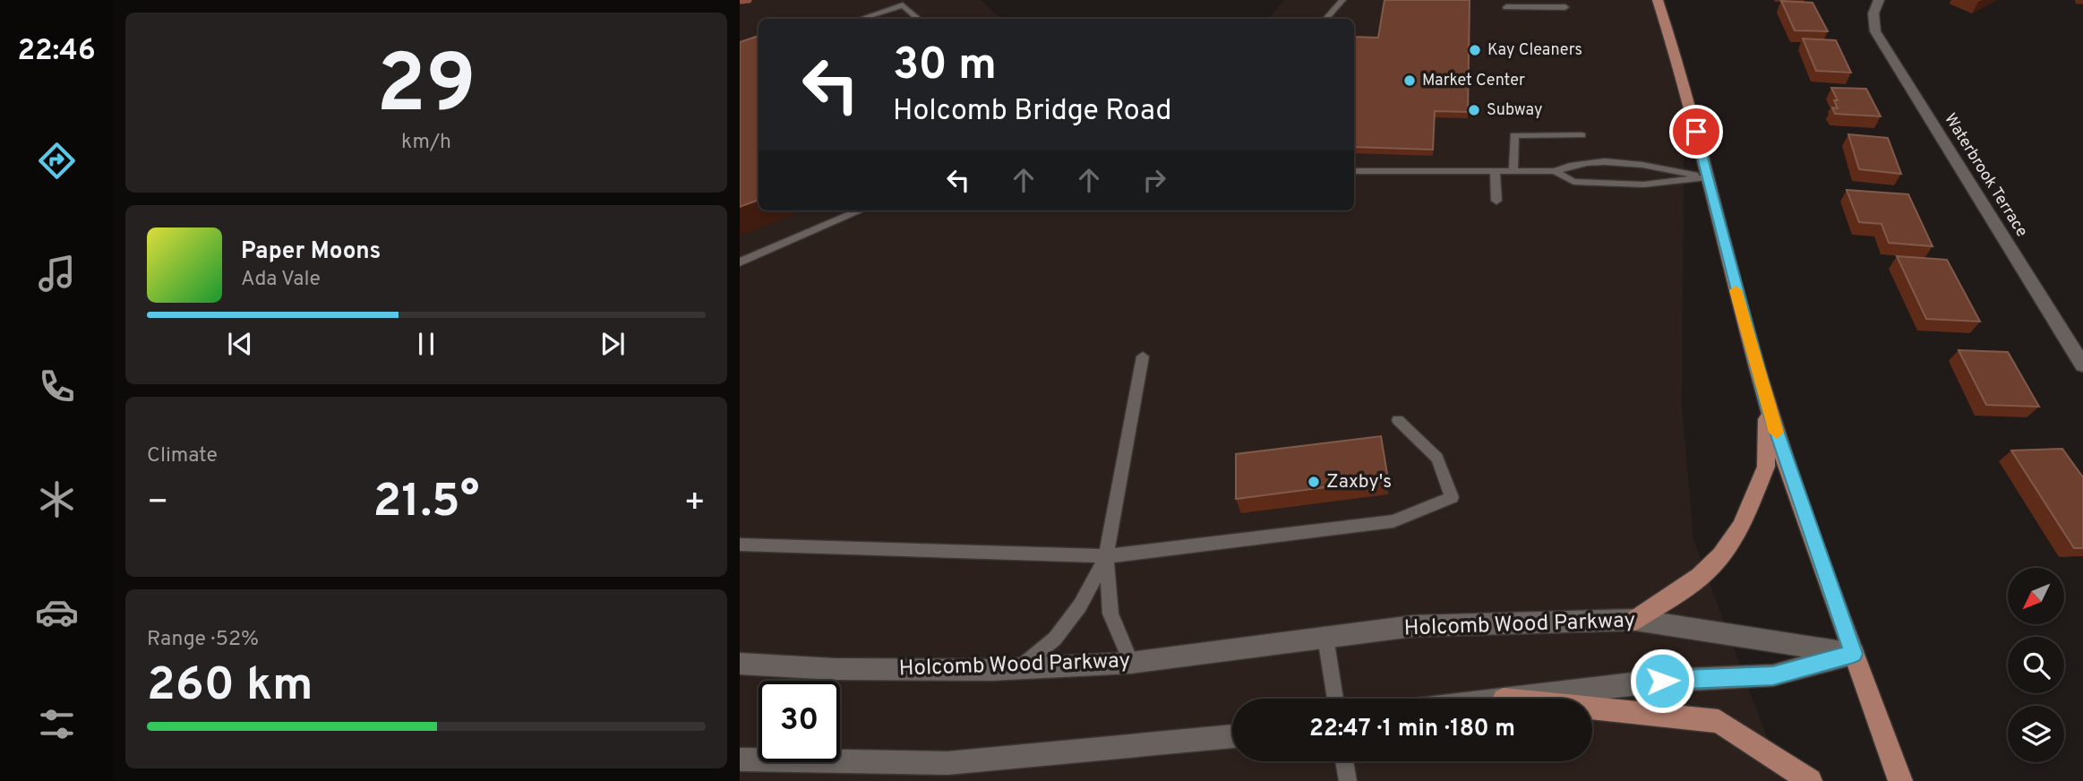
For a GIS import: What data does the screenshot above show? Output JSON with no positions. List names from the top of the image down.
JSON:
{
  "streets": {
    "street": ["Waterbrook Terrace", "Holcomb Wood Parkway"]
  },
  "places": [
    "Kay Cleaners",
    "Market Center",
    "Subway",
    "Zaxby's"
  ],
  "north": "bottom left",
  "page": {
    "tabs": "22:46",
    "tile": [
      ["29", "km/h"],
      "Climate",
      ["Range · 52%", "260 km"]
    ],
    "turn": ["30 m", "Holcomb Bridge Road"],
    "song": ["Paper Moons", "Ada Vale"],
    "heat": ["−", "21.5°", "+"],
    "limit": "30",
    "trip": "22:47 · 1 min · 180 m"
  }
}
